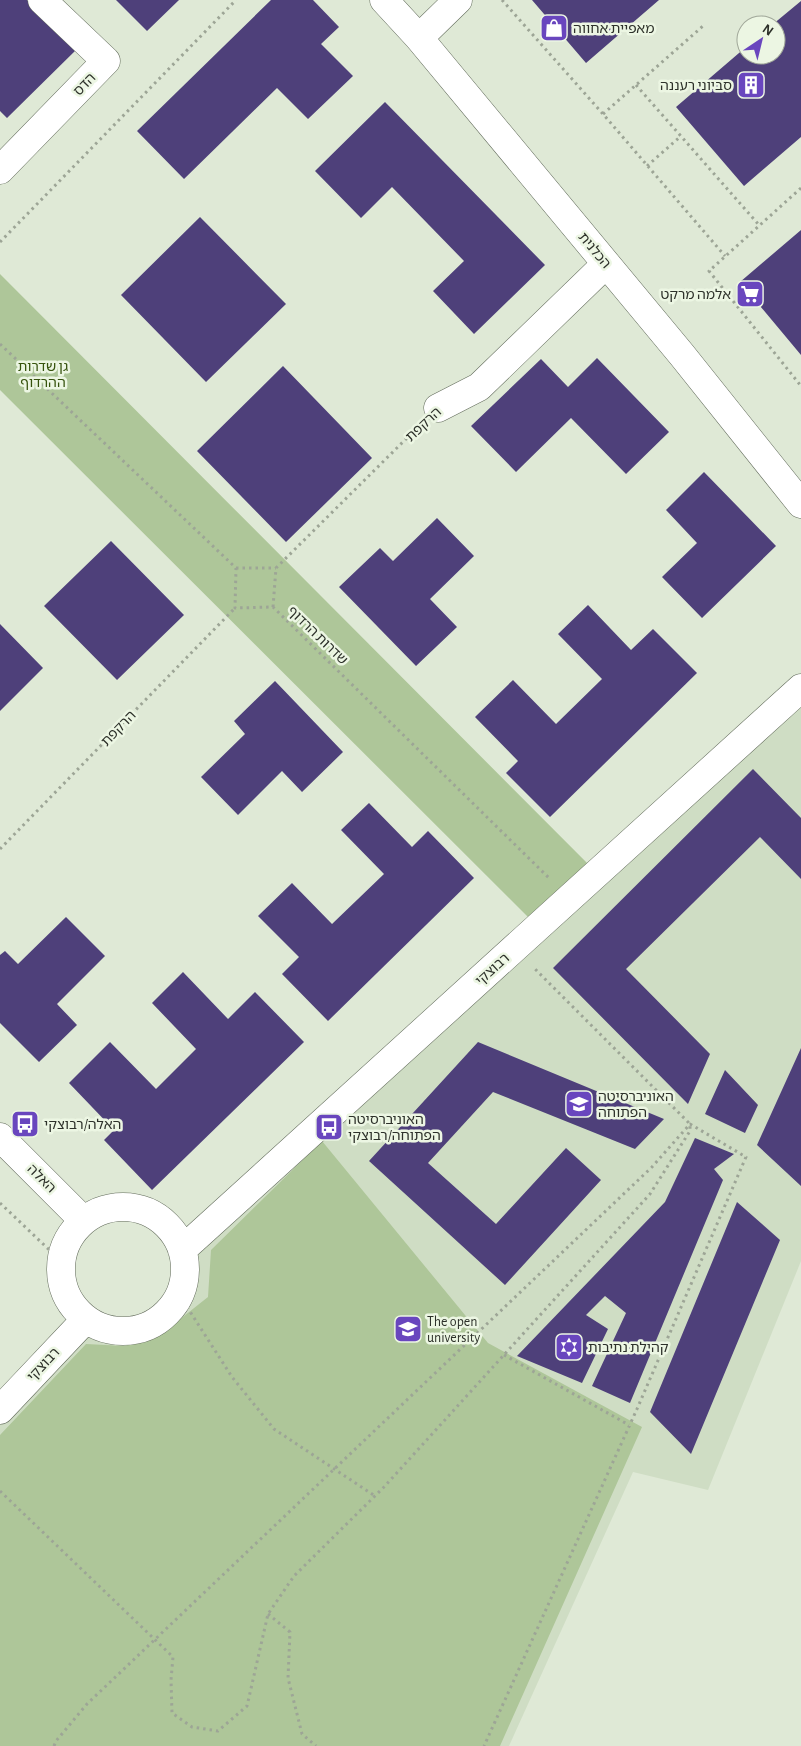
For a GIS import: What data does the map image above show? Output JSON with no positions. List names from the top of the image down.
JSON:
{
  "streets": {
    "street": [
      "הדס",
      "הכלנית",
      "הרקפת",
      "רבוצקי",
      "האלה"
    ],
    "path": ["שדרות הרדוף"]
  },
  "crossings": [
    ["הכלנית", "הרקפת"],
    ["הרקפת", "שדרות הרדוף"],
    ["שדרות הרדוף", "רבוצקי"],
    ["רבוצקי", "האלה"]
  ],
  "parks": ["גן שדרות ההרדוף"],
  "places": {
    "shop": ["מאפיית אחווה"],
    "building": ["סביוני רעננה"],
    "supermarket": ["אלמה מרקט"],
    "school or university": ["האוניברסיטה הפתוחה", "The open university"],
    "bus stop": ["האלה/רבוצקי", "האוניברסיטה הפתוחה/רבוצקי"],
    "synagogue": ["קהילת נתיבות"]
  },
  "north": "top right"
}
